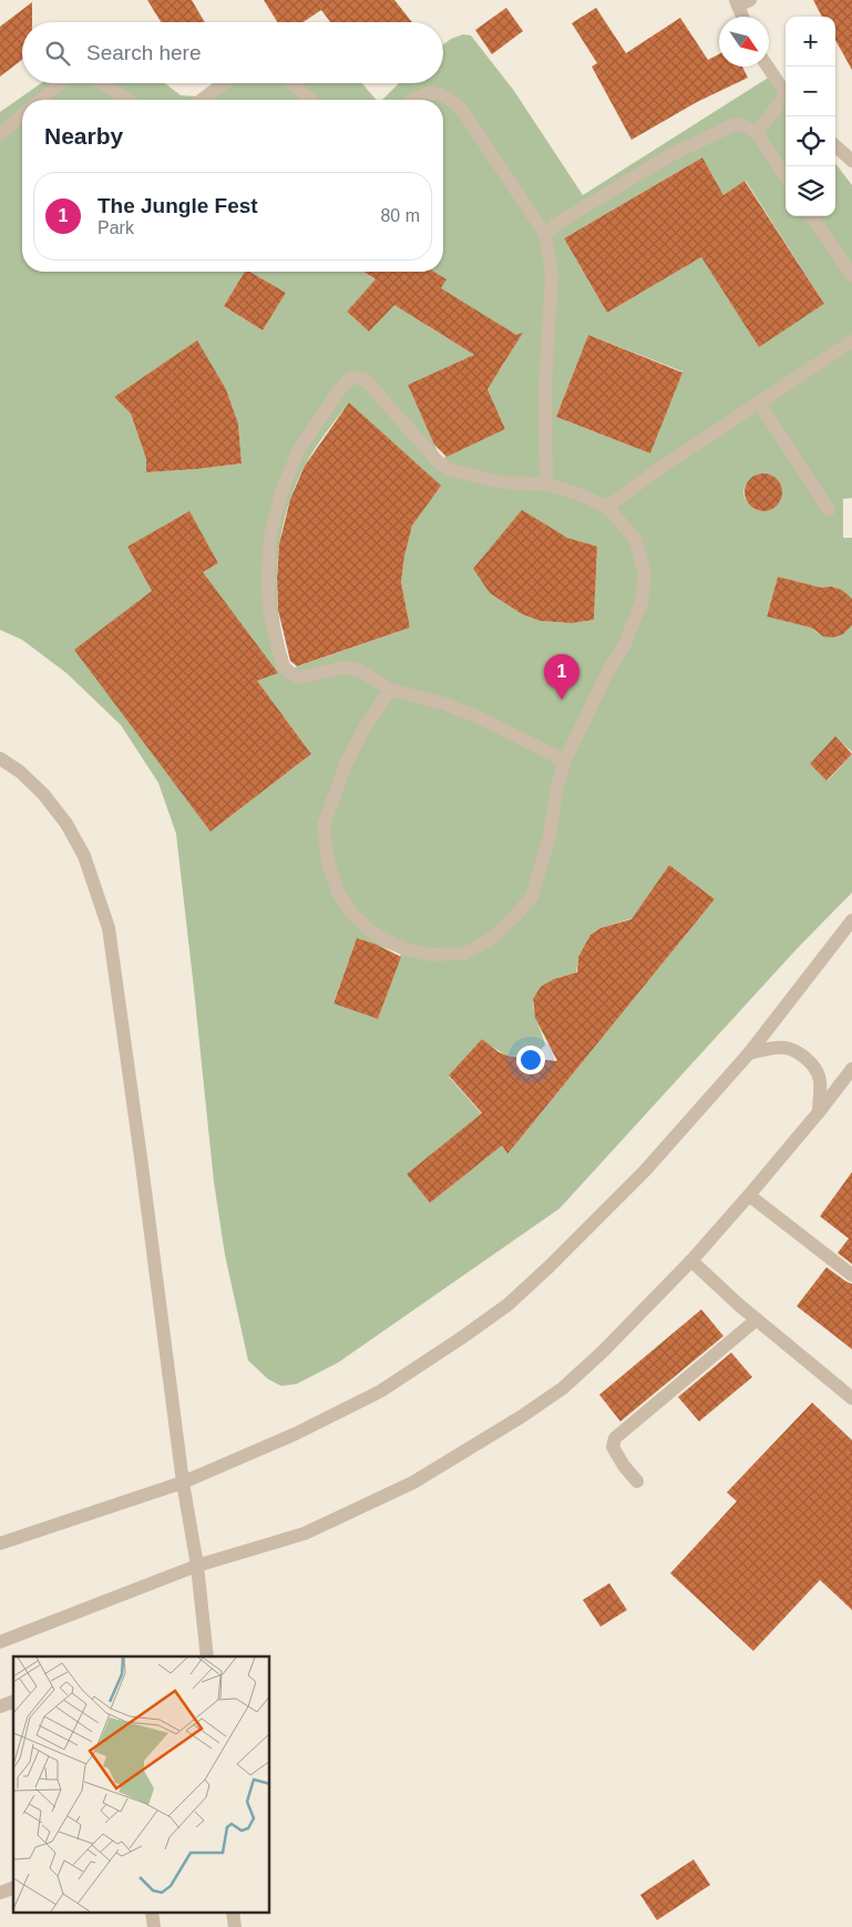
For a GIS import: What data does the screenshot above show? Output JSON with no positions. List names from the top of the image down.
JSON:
{
  "north": "bottom right",
  "page": {
    "map_buttons": ["+", "−"],
    "search": "Search here",
    "heading": "Nearby",
    "list": [
      {
        "mark": "1",
        "name": "The Jungle Fest",
        "note": "Park",
        "value": "80 m"
      }
    ],
    "pins": "1"
  }
}
